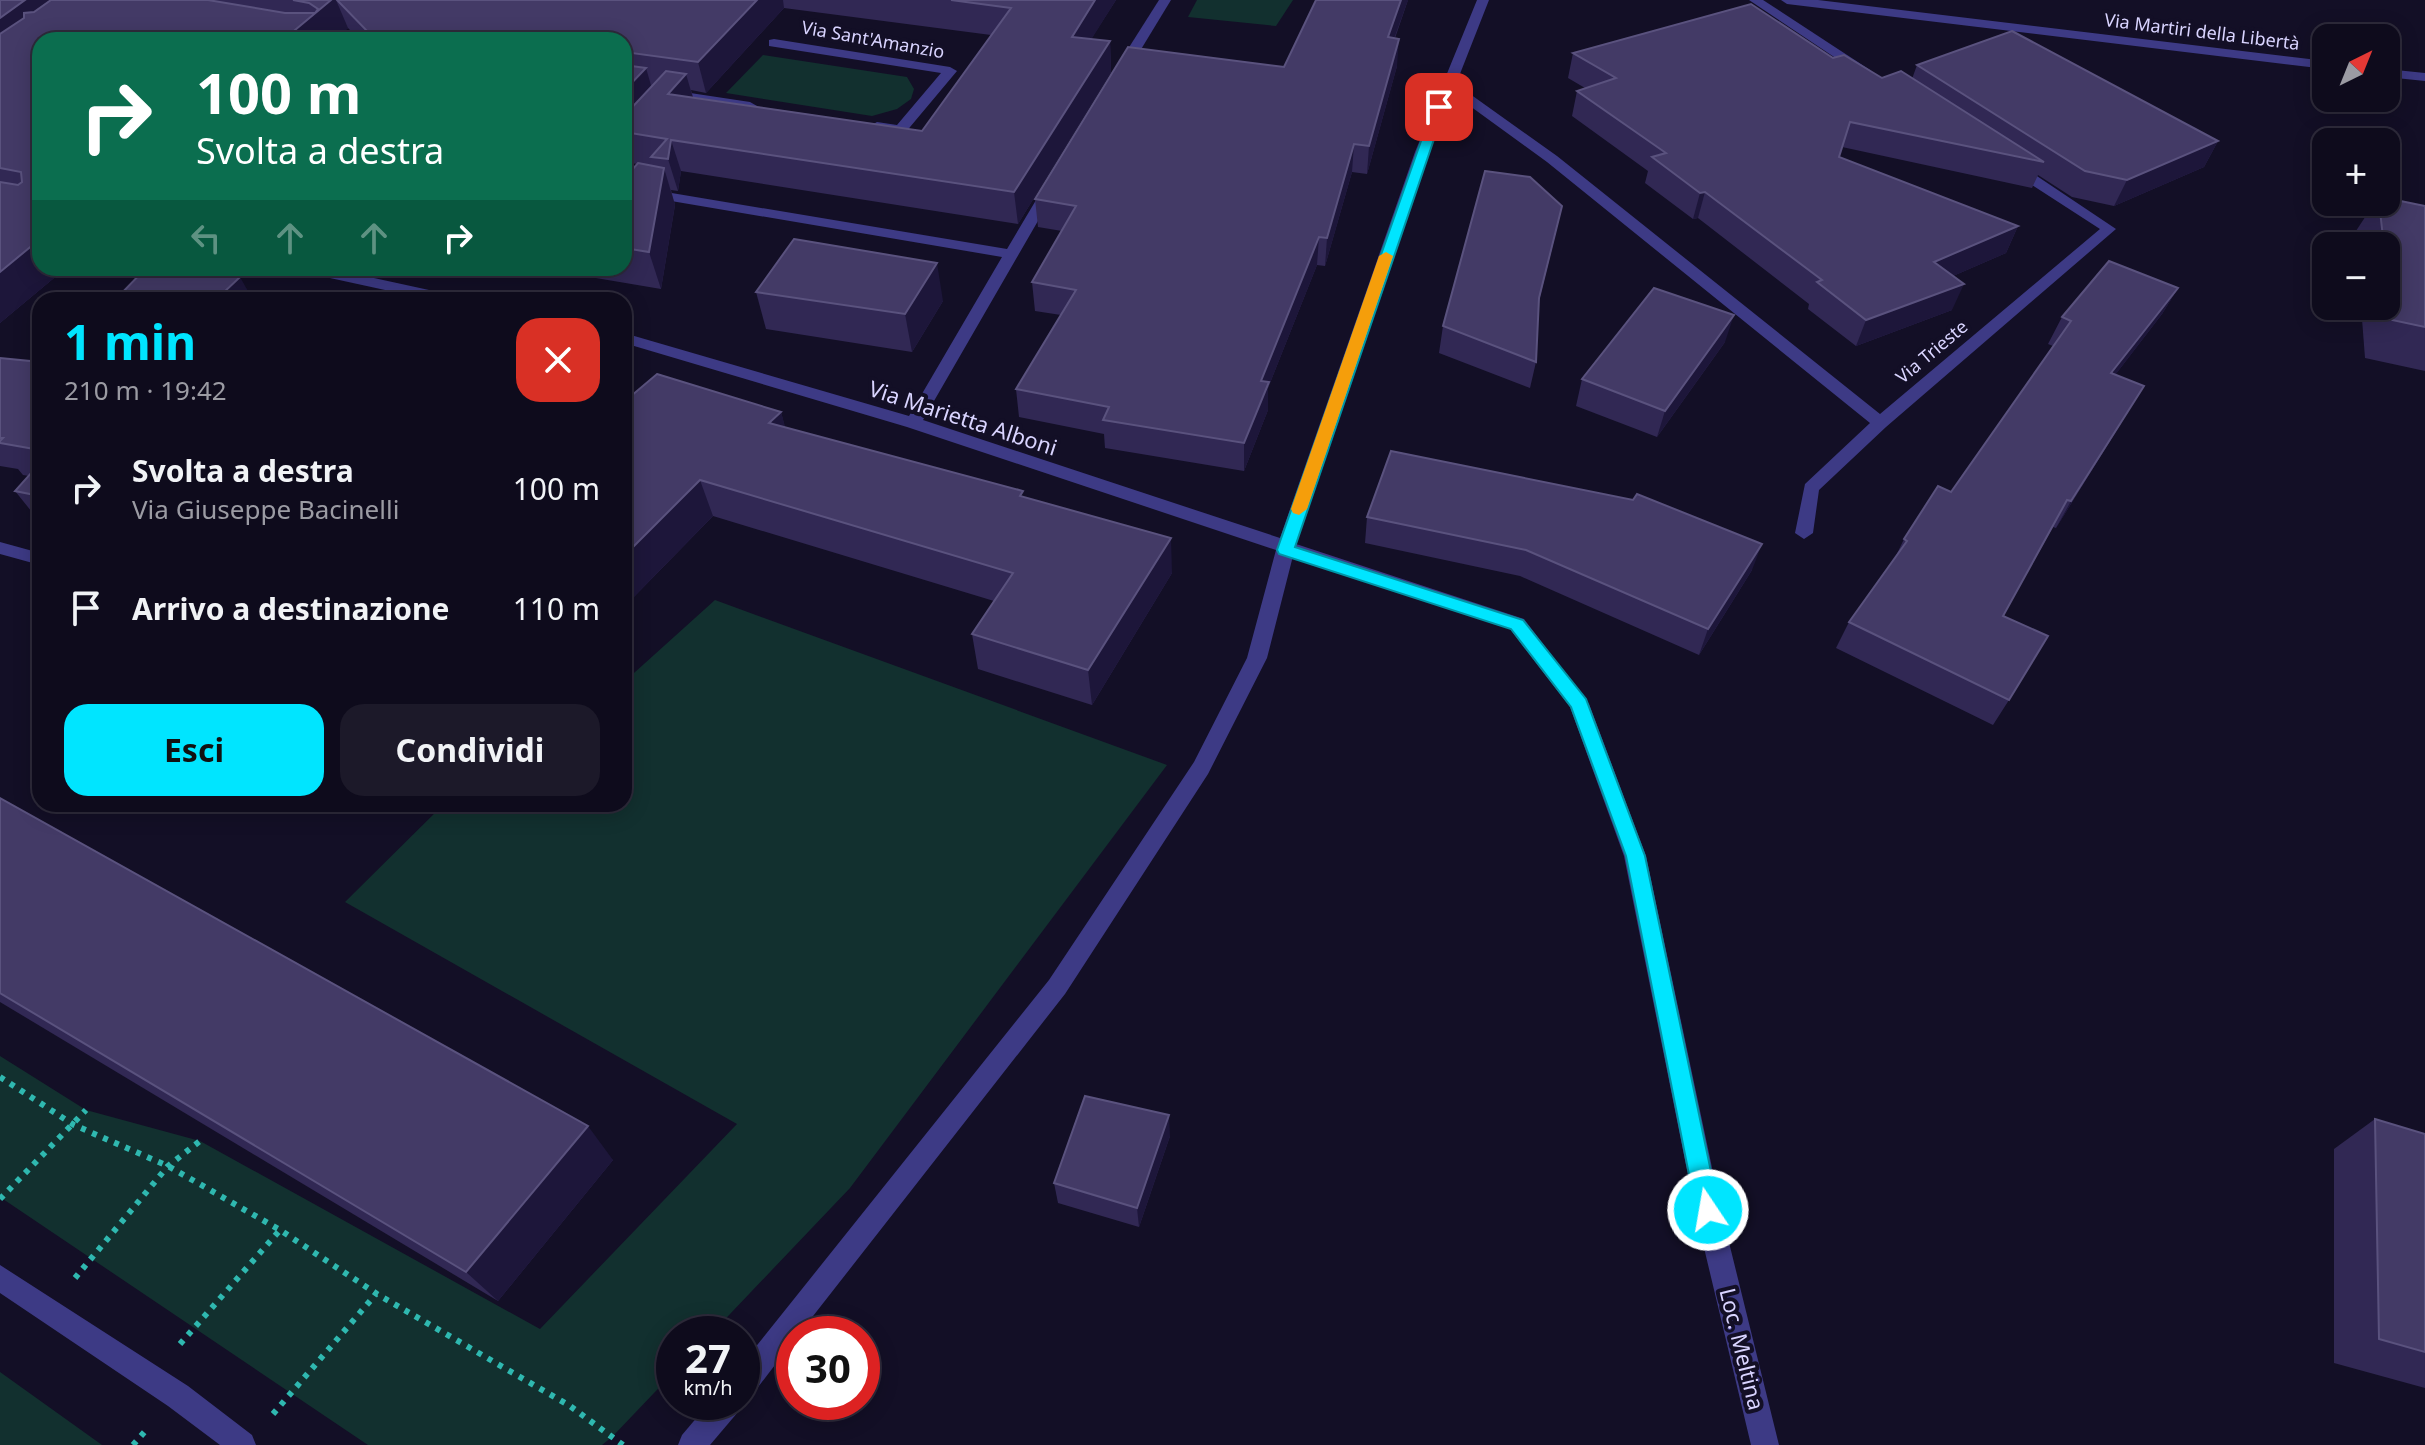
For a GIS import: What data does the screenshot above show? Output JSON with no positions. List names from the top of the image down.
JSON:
{
  "streets": {
    "street": [
      "Via Martiri della Libertà",
      "Via Sant'Amanzio",
      "Via Trieste",
      "Via Marietta Alboni",
      "Loc. Meltina"
    ]
  },
  "crossings": [
    ["Via Marietta Alboni", "Loc. Meltina"]
  ],
  "north": "top right",
  "page": {
    "map_buttons": ["+", "−"],
    "turn": ["100 m", "Svolta a destra"],
    "heading": ["1 min", "210 m · 19:42"],
    "list": [
      {
        "name": "Svolta a destra",
        "note": "Via Giuseppe Bacinelli",
        "value": "100 m"
      },
      {
        "name": "Arrivo a destinazione",
        "value": "110 m"
      }
    ],
    "buttons": ["Esci", "Condividi"],
    "speed": "27 km/h",
    "limit": "30"
  }
}
